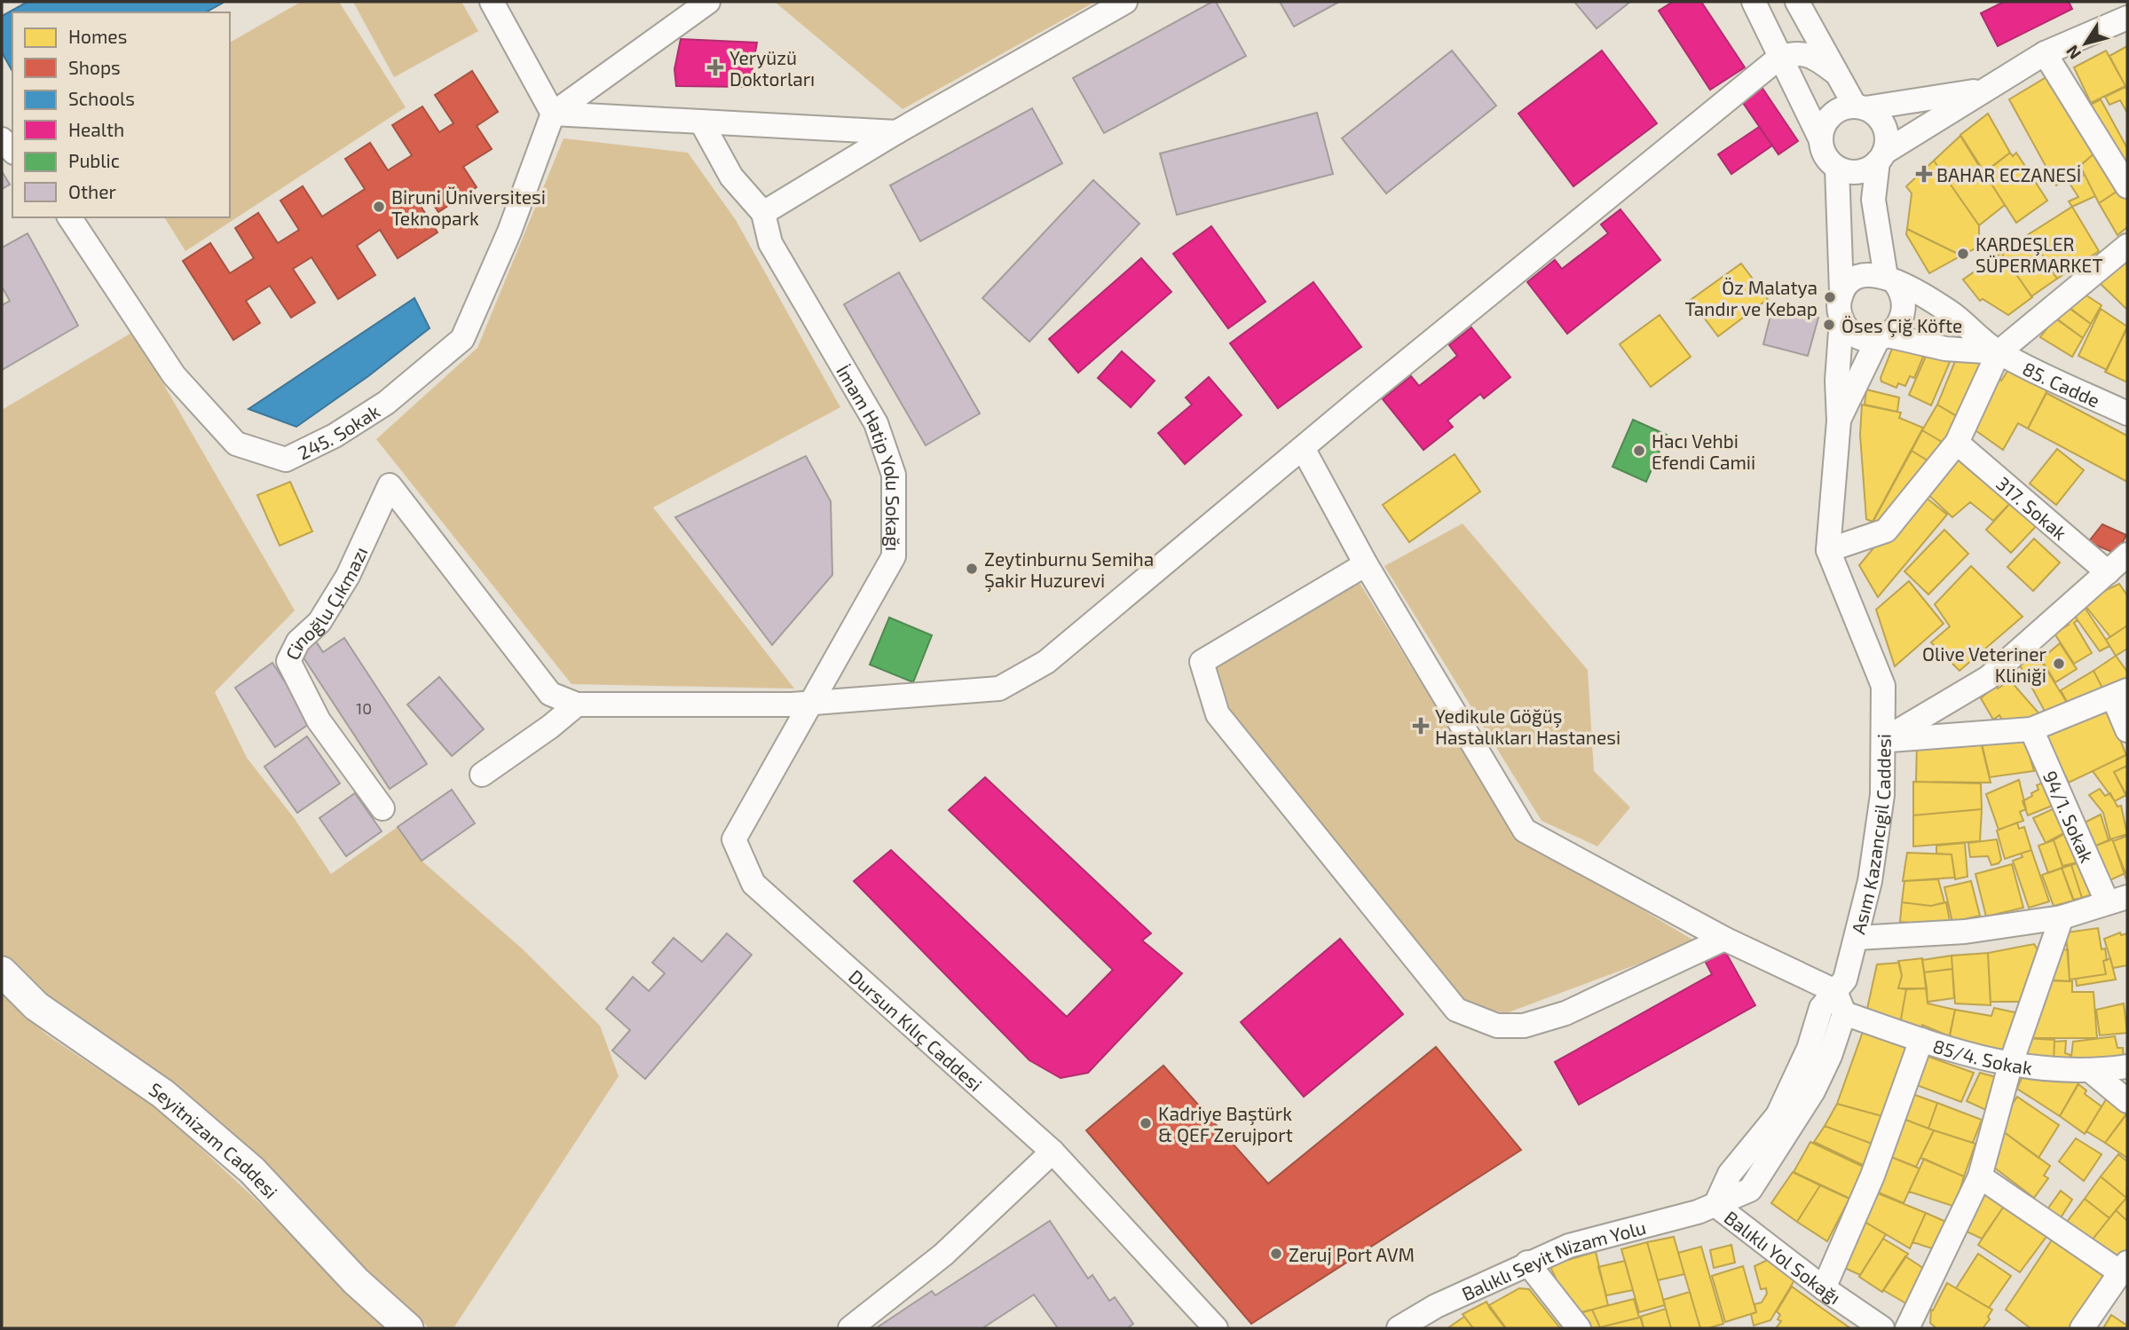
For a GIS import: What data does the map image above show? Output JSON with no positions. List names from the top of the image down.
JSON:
{
  "streets": {
    "main road": ["Seyitnizam Caddesi"],
    "street": [
      "85. Cadde",
      "245. Sokak",
      "İmam Hatip Yolu Sokağı",
      "317. Sokak",
      "Cinoğlu Çıkmazı",
      "94/1. Sokak",
      "Asım Kazancıgil Caddesi",
      "Dursun Kılıç Caddesi",
      "85/4. Sokak",
      "Balıklı Yol Sokağı",
      "Balıklı Seyit Nizam Yolu"
    ]
  },
  "crossings": [
    ["İmam Hatip Yolu Sokağı", "Dursun Kılıç Caddesi"],
    ["Asım Kazancıgil Caddesi", "Balıklı Yol Sokağı"],
    ["Asım Kazancıgil Caddesi", "Balıklı Seyit Nizam Yolu"],
    ["Balıklı Yol Sokağı", "Balıklı Seyit Nizam Yolu"]
  ],
  "places": {
    "health": ["Yeryüzü Doktorları", "BAHAR ECZANESİ", "Yedikule Göğüş Hastalıkları Hastanesi"],
    "other": [
      "Biruni Üniversitesi Teknopark",
      "KARDEŞLER SÜPERMARKET",
      "Öz Malatya Tandır ve Kebap",
      "Öses Çiğ Köfte",
      "Hacı Vehbi Efendi Camii",
      "Zeytinburnu Semiha Şakir Huzurevi",
      "Olive Veteriner Kliniği",
      "Kadriye Baştürk & QEF Zerujport",
      "Zeruj Port AVM"
    ]
  },
  "house_numbers": ["10"],
  "legend": [
    "Homes",
    "Shops",
    "Schools",
    "Health",
    "Public",
    "Other"
  ],
  "north": "bottom left"
}
